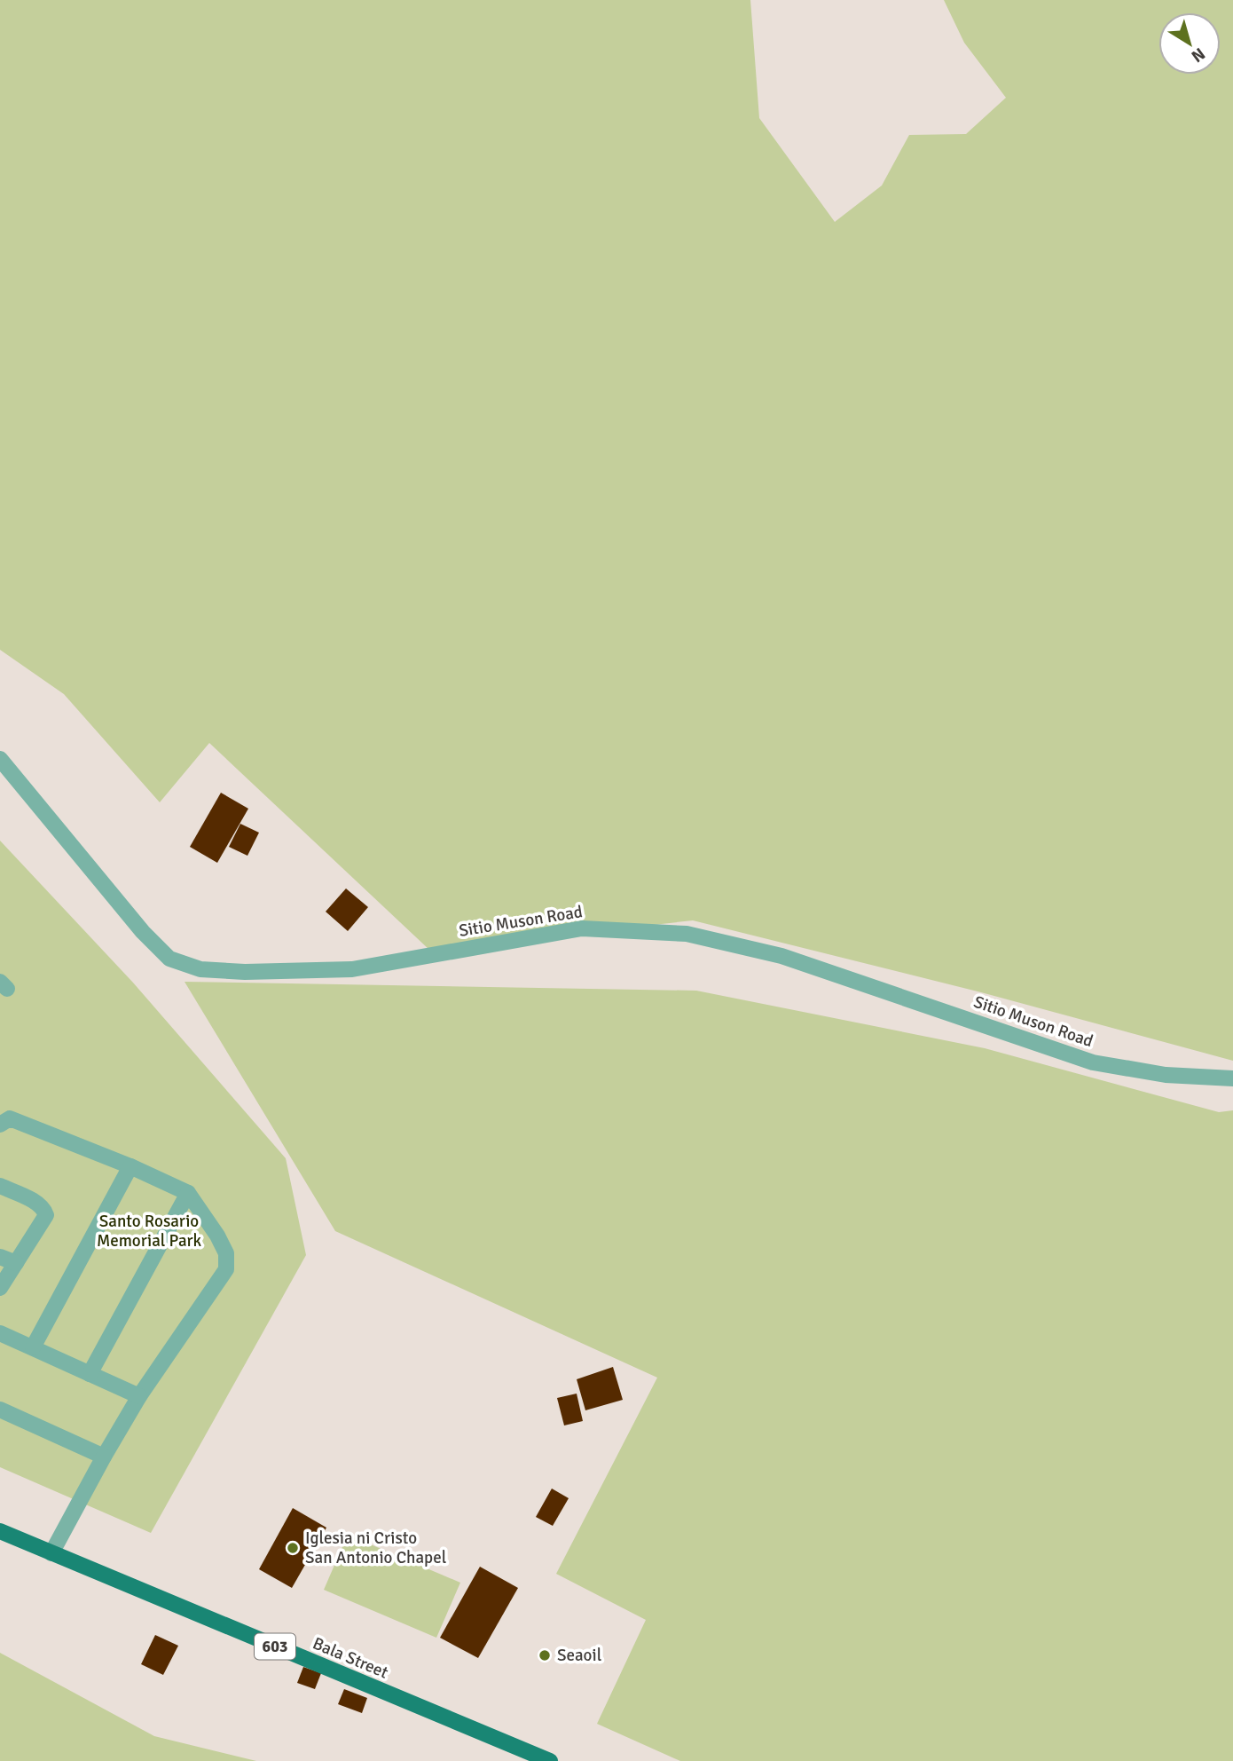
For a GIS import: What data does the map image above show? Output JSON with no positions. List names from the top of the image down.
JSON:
{
  "streets": {
    "main road": ["603", "Bala Street"],
    "street": ["Sitio Muson Road"]
  },
  "parks": ["Santo Rosario Memorial Park"],
  "places": ["Iglesia ni Cristo San Antonio Chapel", "Seaoil"],
  "north": "bottom right"
}
